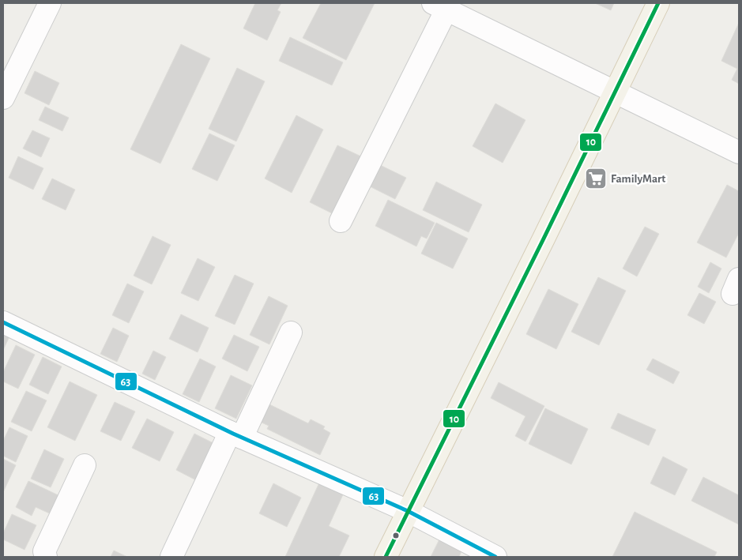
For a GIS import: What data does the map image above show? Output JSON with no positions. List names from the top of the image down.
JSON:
{
  "places": {
    "supermarket": ["FamilyMart"]
  },
  "lines": ["transit line 10", "transit line 63"]
}
